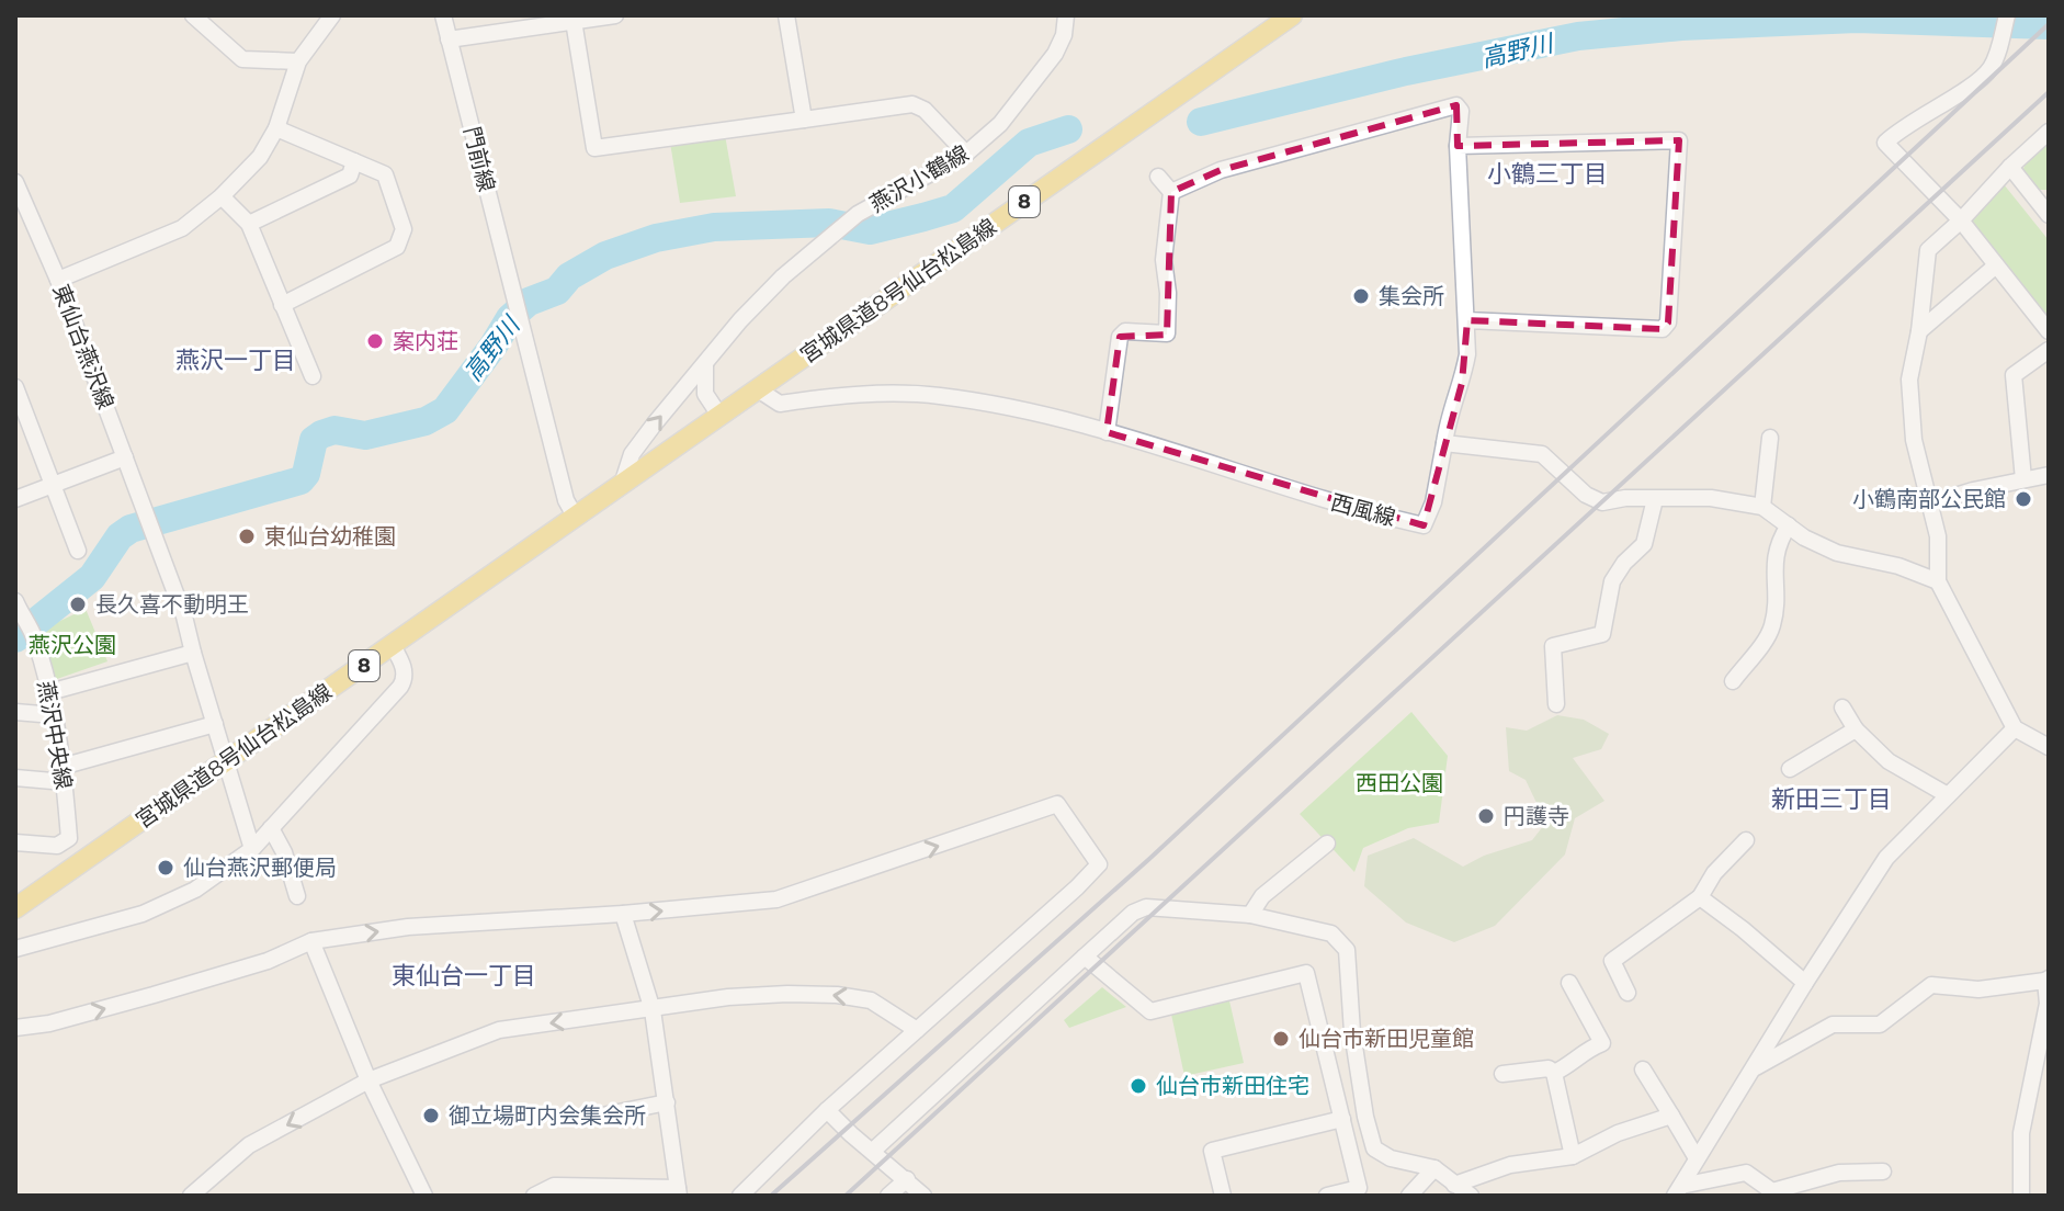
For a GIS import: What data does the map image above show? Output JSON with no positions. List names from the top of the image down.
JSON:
{
  "streets": {
    "main road": ["8", "宮城県道8号仙台松島線"],
    "street": [
      "門前線",
      "燕沢小鶴線",
      "東仙台燕沢線",
      "西風線",
      "燕沢中央線"
    ]
  },
  "crossings": [
    ["門前線", "宮城県道8号仙台松島線"],
    ["宮城県道8号仙台松島線", "西風線"]
  ],
  "districts": [
    "小鶴三丁目",
    "燕沢一丁目",
    "新田三丁目",
    "東仙台一丁目"
  ],
  "water": ["高野川"],
  "parks": ["燕沢公園", "西田公園"],
  "places": [
    "集会所",
    "案内荘",
    "小鶴南部公民館",
    "東仙台幼稚園",
    "長久喜不動明王",
    "円護寺",
    "仙台燕沢郵便局",
    "仙台市新田児童館",
    "仙台市新田住宅",
    "御立場町内会集会所"
  ]
}
